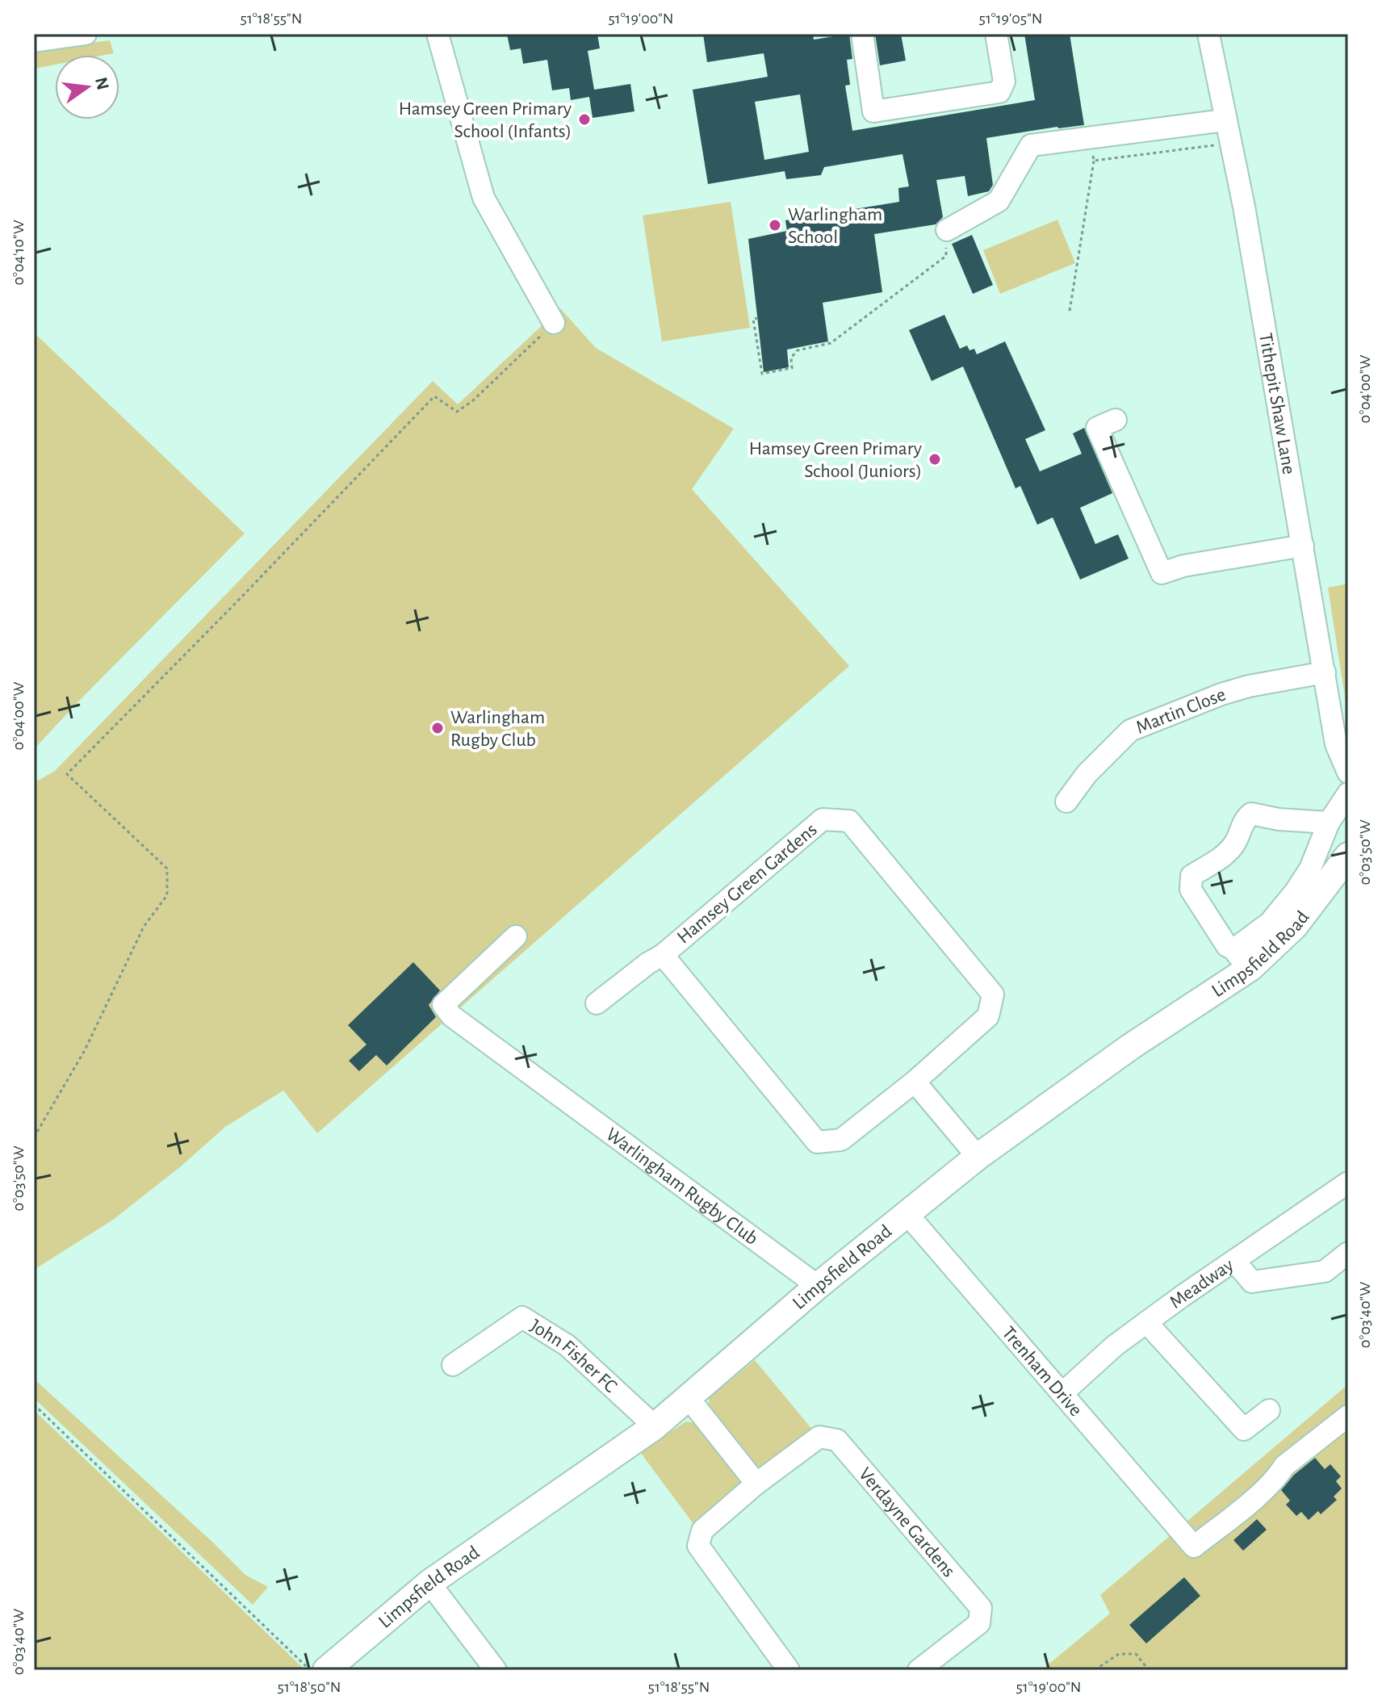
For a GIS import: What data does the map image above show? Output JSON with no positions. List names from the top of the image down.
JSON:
{
  "streets": {
    "main road": ["Limpsfield Road"],
    "street": [
      "Tithepit Shaw Lane",
      "Martin Close",
      "Hamsey Green Gardens",
      "Warlingham Rugby Club",
      "Meadway",
      "John Fisher FC",
      "Trenham Drive",
      "Verdayne Gardens"
    ]
  },
  "crossings": [
    ["Tithepit Shaw Lane", "Martin Close"],
    ["Limpsfield Road", "Warlingham Rugby Club"],
    ["Limpsfield Road", "John Fisher FC"],
    ["Limpsfield Road", "Trenham Drive"],
    ["Meadway", "Trenham Drive"]
  ],
  "places": [
    "Hamsey Green Primary School (Infants)",
    "Warlingham School",
    "Hamsey Green Primary School (Juniors)",
    "Warlingham Rugby Club"
  ],
  "north": "right",
  "coordinates": [
    "51°18'55\"N",
    "51°19'00\"N",
    "51°19'05\"N",
    "0°04'10\"W",
    "0°04'00\"W",
    "0°03'50\"W",
    "0°03'40\"W",
    "51°18'50\"N"
  ]
}
